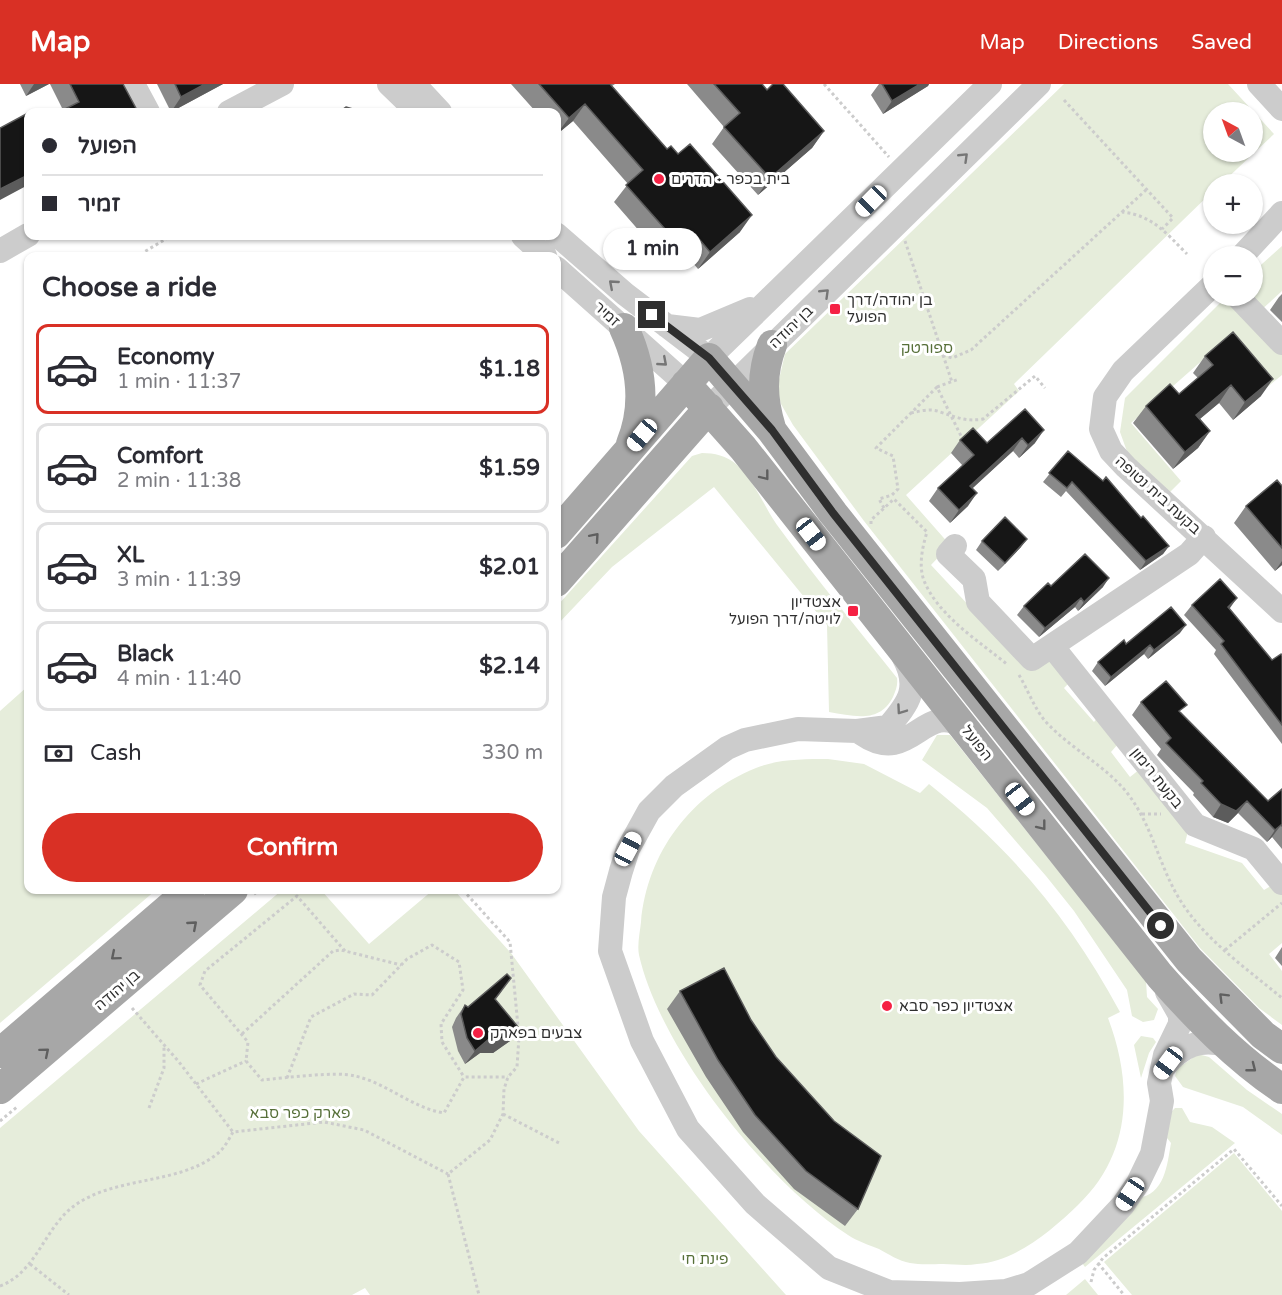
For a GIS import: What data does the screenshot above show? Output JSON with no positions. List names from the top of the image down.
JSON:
{
  "streets": {
    "main road": ["בן יהודה", "הפועל"],
    "street": ["זמיר", "בקעת בית נטופה", "בקעת רימון"]
  },
  "crossings": [
    ["זמיר", "הפועל"],
    ["בן יהודה", "הפועל"]
  ],
  "parks": ["ספורטק", "פארק כפר סבא", "פינת חי"],
  "places": {
    "other": ["בית בכפר - הדרים", "אצטדיון כפר סבא", "צבעים בפארק"],
    "transit": ["בן יהודה/דרך הפועל", "אצטדיון לויטה/דרך הפועל"]
  },
  "north": "top left",
  "page": {
    "header": "Map",
    "nav": ["Map", "Directions", "Saved"],
    "map_buttons": ["+", "−"],
    "banner": ["הפועל", "זמיר"],
    "bubble": "1 min",
    "heading": "Choose a ride",
    "list": [
      {
        "name": "Economy",
        "note": "1 min · 11:37",
        "value": "$1.18"
      },
      {
        "name": "Comfort",
        "note": "2 min · 11:38",
        "value": "$1.59"
      },
      {
        "name": "XL",
        "note": "3 min · 11:39",
        "value": "$2.01"
      },
      {
        "name": "Black",
        "note": "4 min · 11:40",
        "value": "$2.14"
      }
    ],
    "pay": ["Cash", "330 m"],
    "buttons": "Confirm"
  }
}
